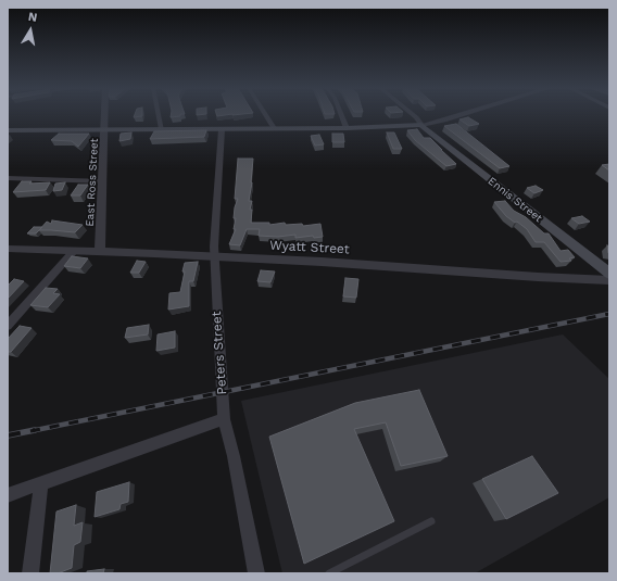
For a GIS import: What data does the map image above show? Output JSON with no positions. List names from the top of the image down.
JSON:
{
  "streets": {
    "main road": ["Ennis Street"],
    "street": ["East Ross Street", "Wyatt Street", "Peters Street"]
  },
  "crossings": [
    ["East Ross Street", "Wyatt Street"],
    ["Wyatt Street", "Peters Street"]
  ],
  "north": "top"
}
